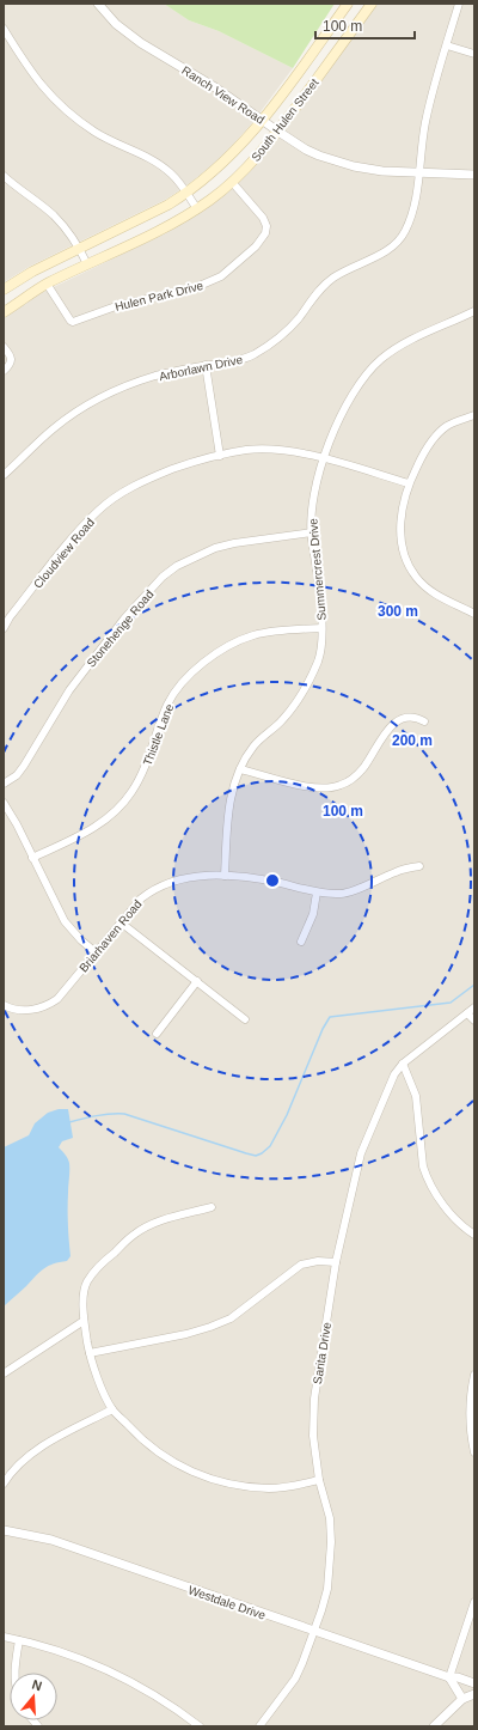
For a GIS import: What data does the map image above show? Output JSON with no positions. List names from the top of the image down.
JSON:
{
  "streets": {
    "main road": ["South Hulen Street"],
    "street": [
      "Ranch View Road",
      "Hulen Park Drive",
      "Arborlawn Drive",
      "Cloudview Road",
      "Summercrest Drive",
      "Stonehenge Road",
      "Thistle Lane",
      "Briarhaven Road",
      "Sarita Drive",
      "Westdale Drive"
    ]
  },
  "crossings": [
    ["Ranch View Road", "South Hulen Street"],
    ["Ranch View Road", "Arborlawn Drive"],
    ["South Hulen Street", "Hulen Park Drive"],
    ["Cloudview Road", "Summercrest Drive"],
    ["Summercrest Drive", "Stonehenge Road"],
    ["Summercrest Drive", "Thistle Lane"],
    ["Summercrest Drive", "Briarhaven Road"],
    ["Sarita Drive", "Westdale Drive"]
  ],
  "scale_bar": "100 m",
  "north": "top",
  "rings": ["300 m", "200 m", "100 m"]
}
